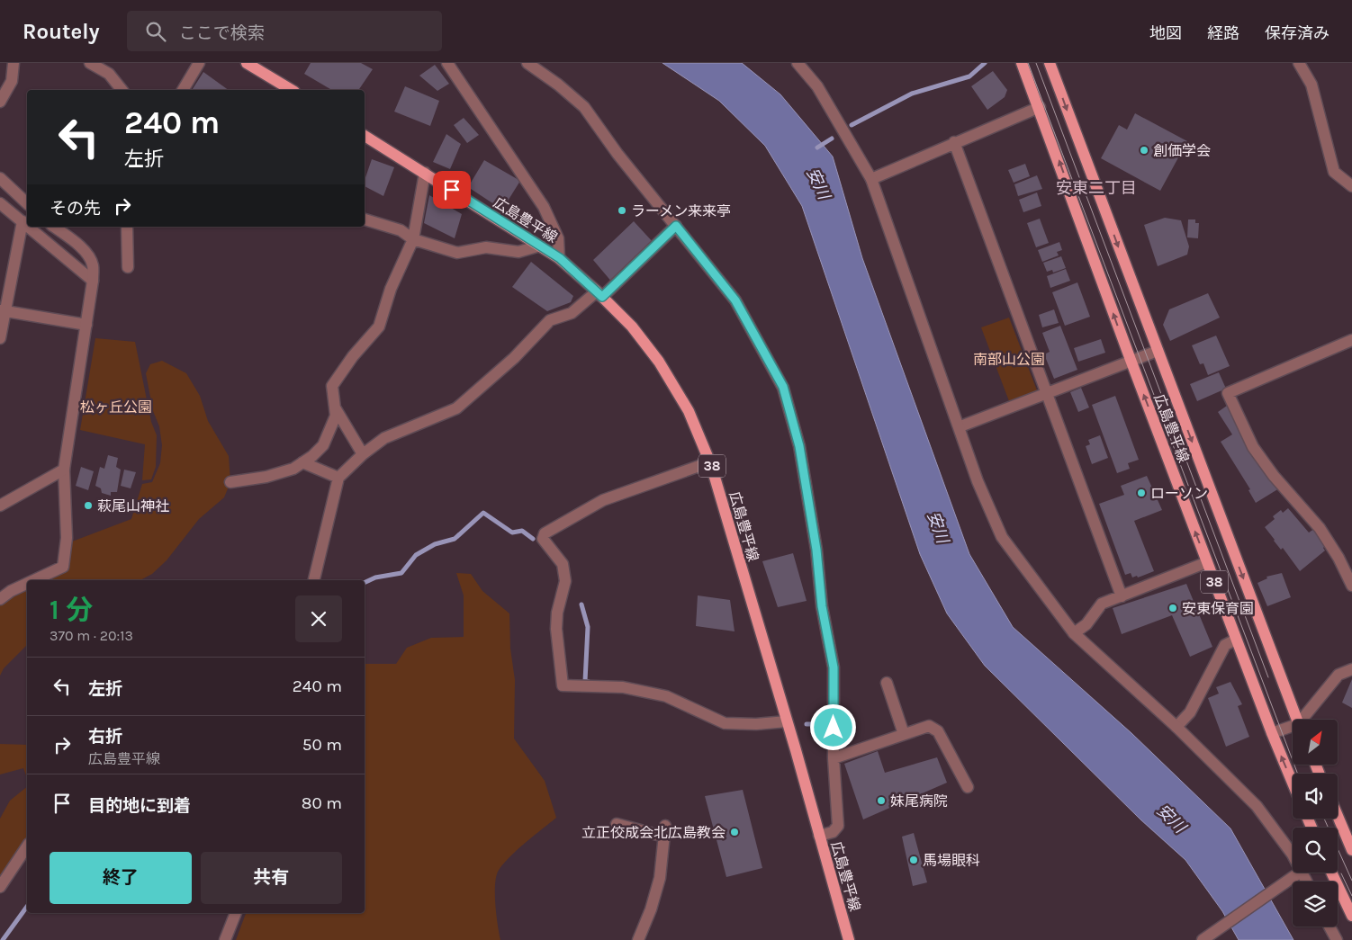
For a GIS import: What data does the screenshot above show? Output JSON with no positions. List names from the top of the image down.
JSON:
{
  "streets": {
    "main road": ["広島豊平線", "38"]
  },
  "districts": ["安東二丁目"],
  "water": ["安川"],
  "parks": ["南部山公園", "松ヶ丘公園"],
  "places": [
    "創価学会",
    "ラーメン来来亭",
    "ローソン",
    "萩尾山神社",
    "安東保育園",
    "妹尾病院",
    "立正佼成会北広島教会",
    "馬場眼科"
  ],
  "north": "top right",
  "page": {
    "header": "Routely",
    "search": "ここで検索",
    "nav": ["地図", "経路", "保存済み"],
    "turn": ["240 m", "左折"],
    "then": "その先",
    "heading": ["1 分", "370 m · 20:13"],
    "list": [
      {
        "name": "左折",
        "value": "240 m"
      },
      {
        "name": "右折",
        "note": "広島豊平線",
        "value": "50 m"
      },
      {
        "name": "目的地に到着",
        "value": "80 m"
      }
    ],
    "buttons": ["終了", "共有"]
  }
}
